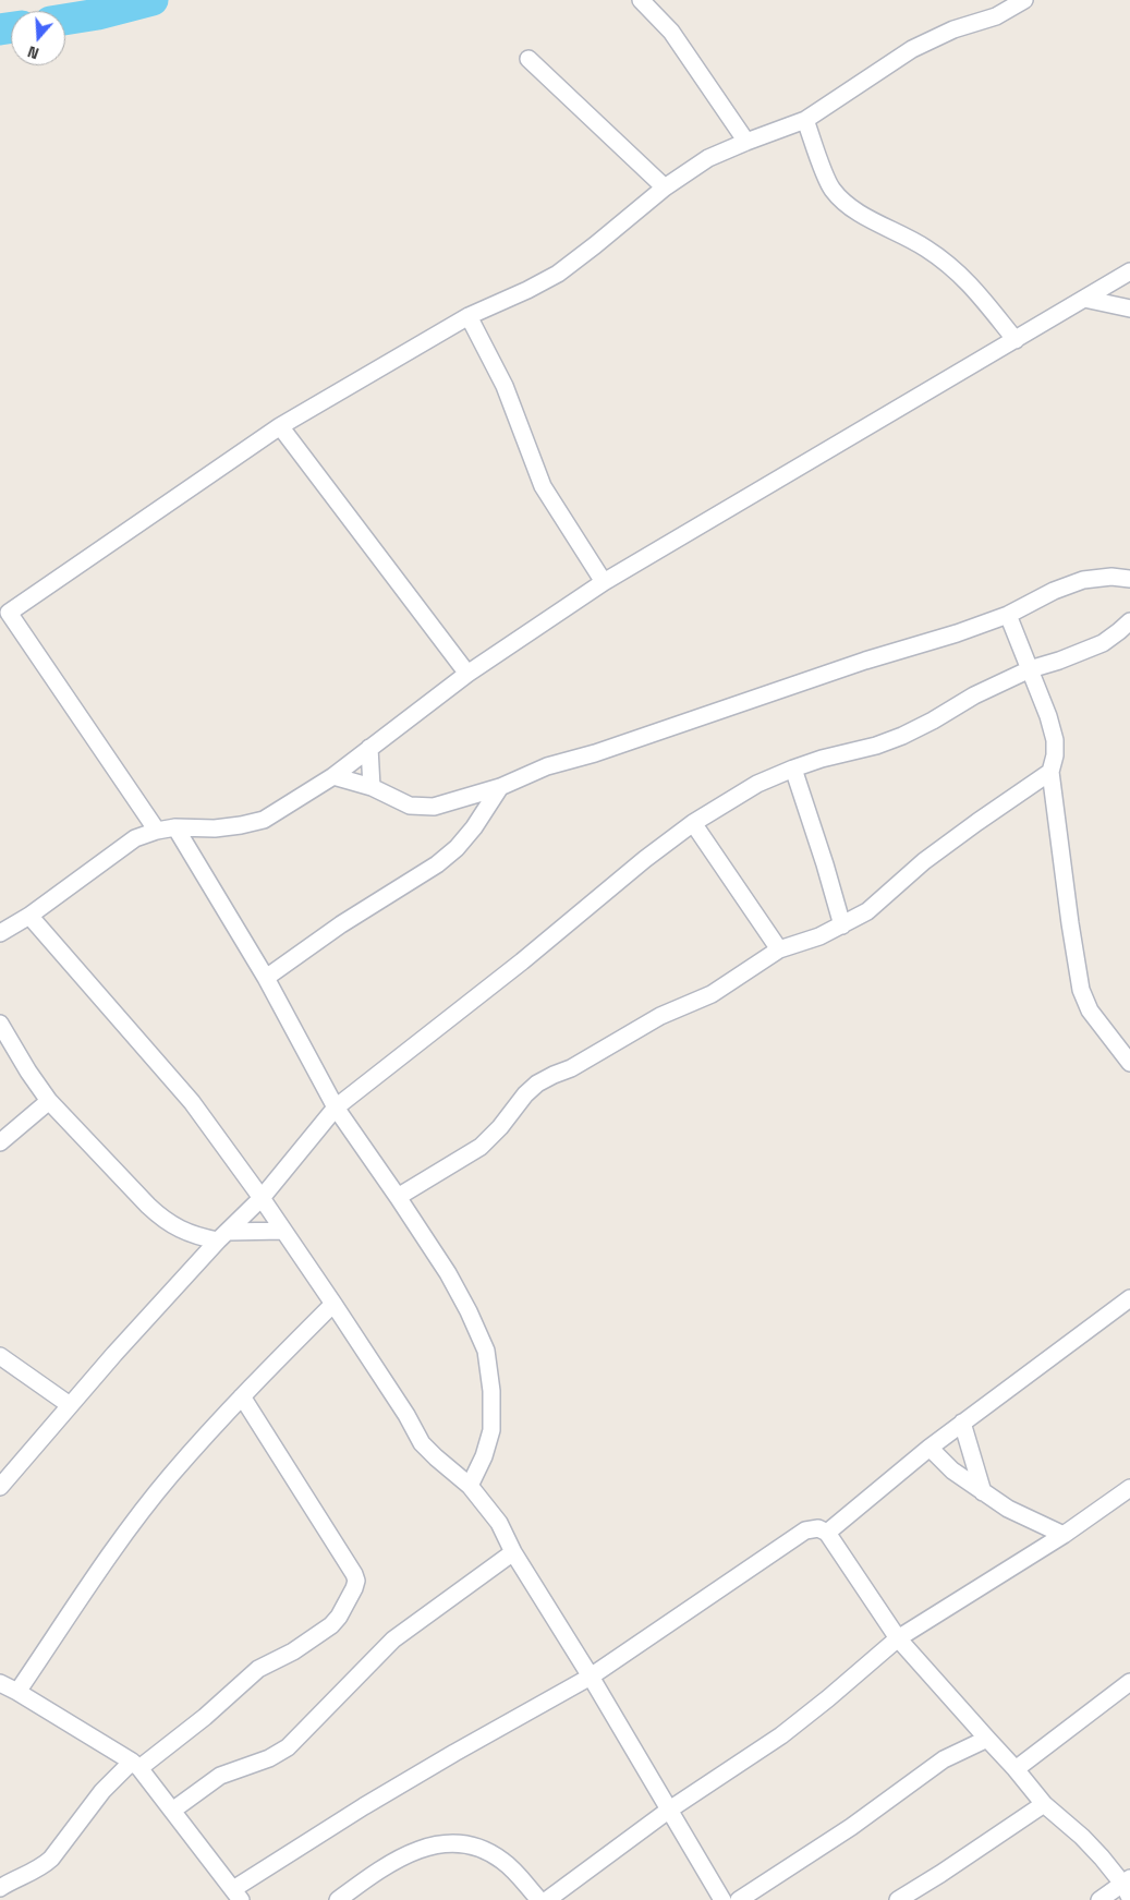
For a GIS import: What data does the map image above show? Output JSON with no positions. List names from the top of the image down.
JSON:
{
  "north": "bottom"
}
